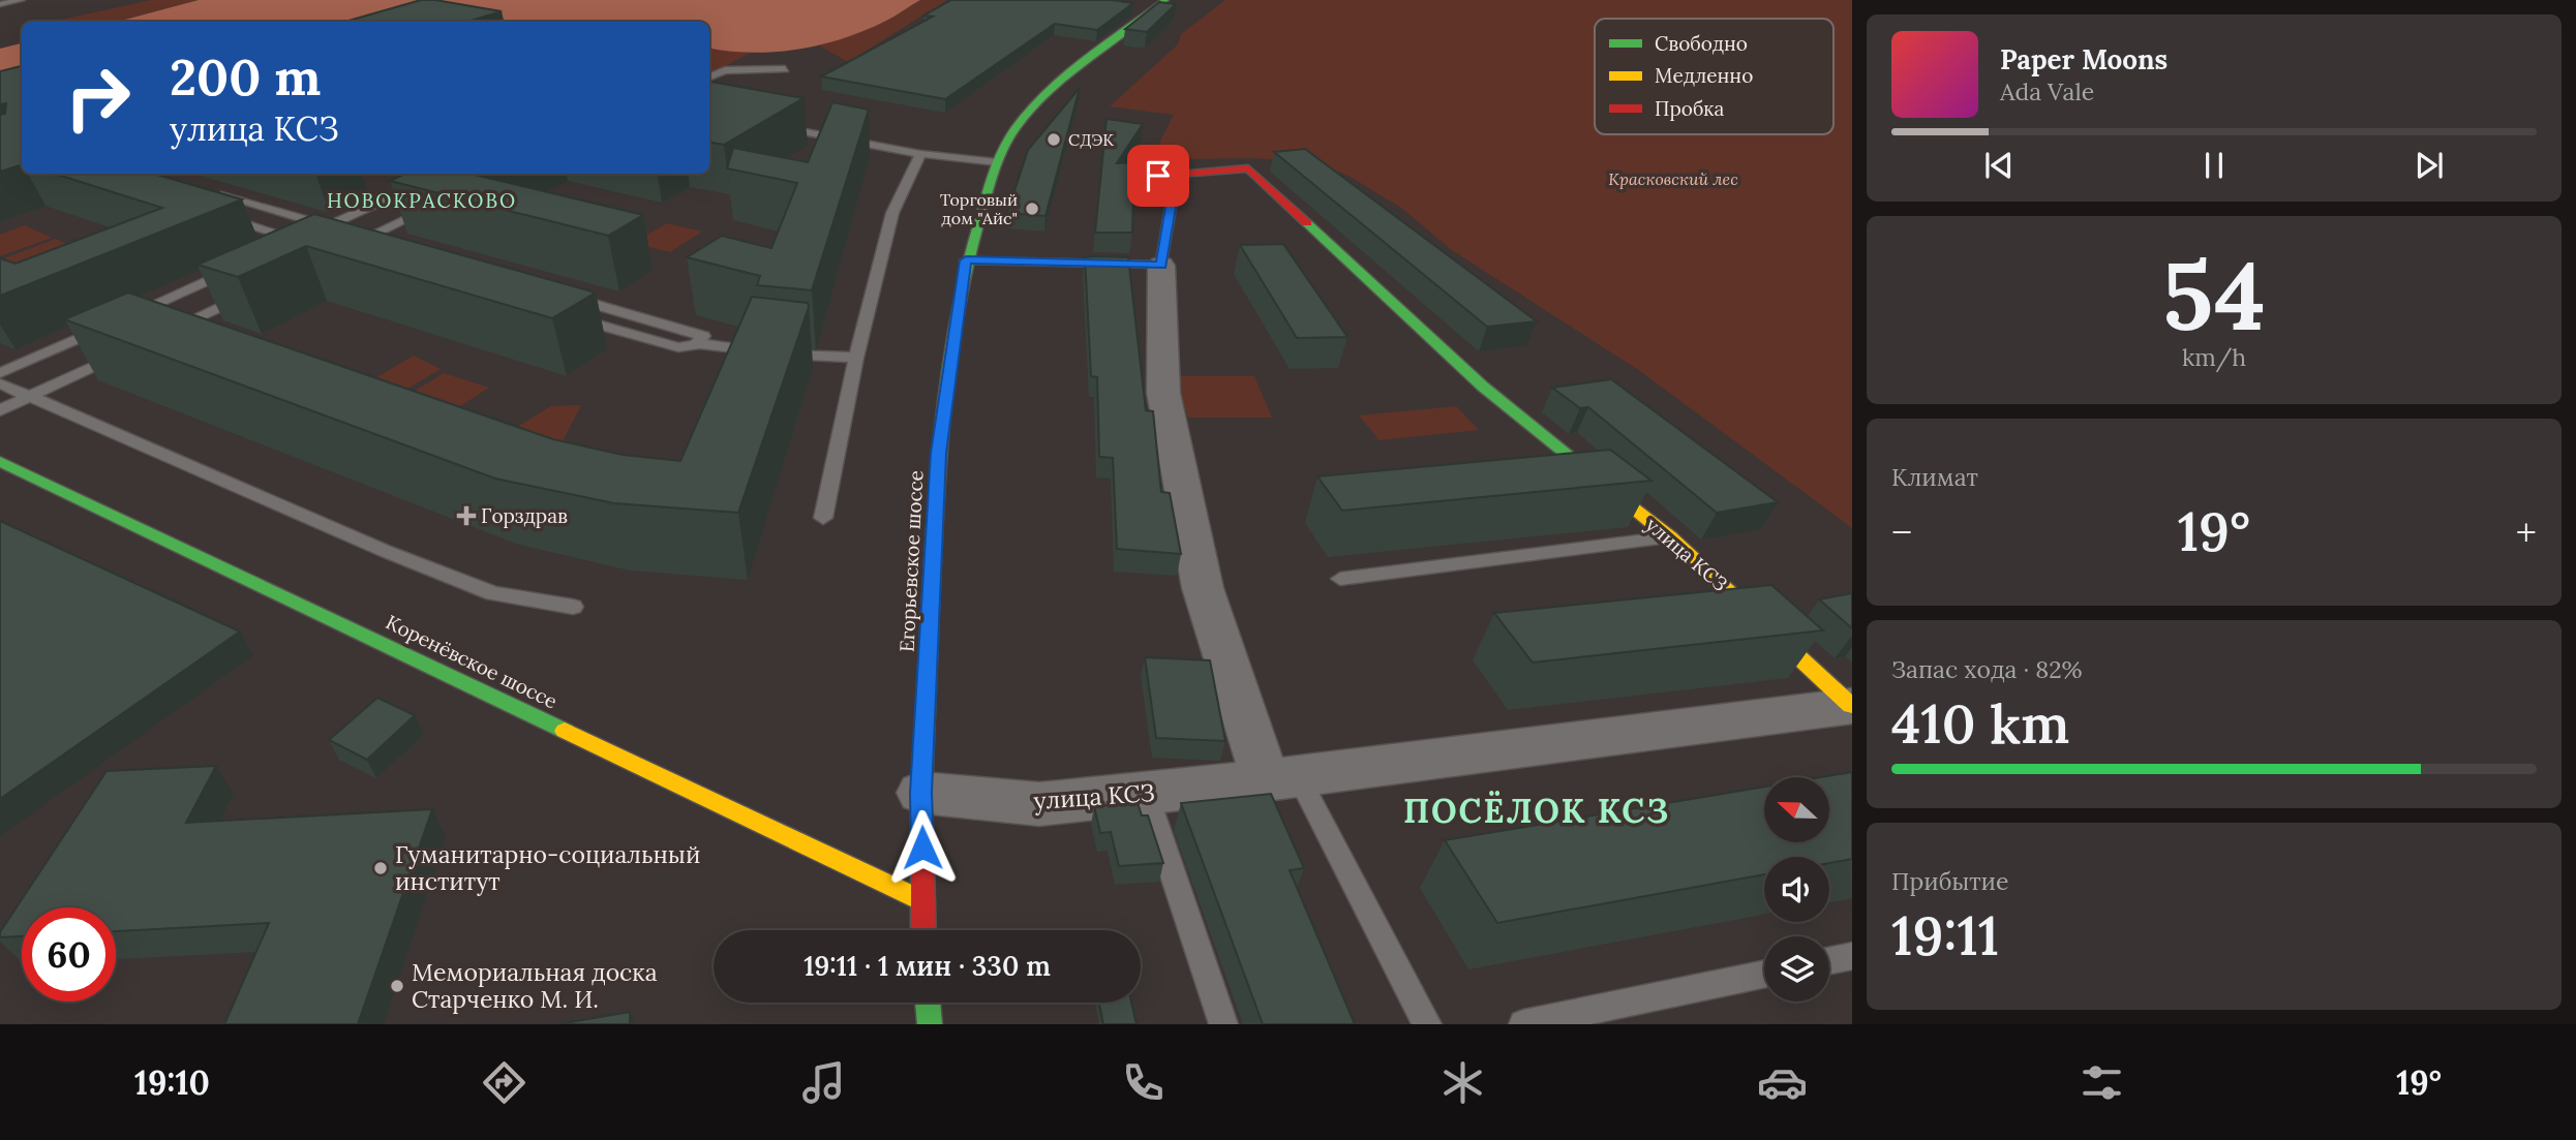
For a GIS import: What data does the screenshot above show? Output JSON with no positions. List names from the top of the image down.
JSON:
{
  "streets": {
    "main road": ["улица КСЗ", "Егорьевское шоссе", "Коренёвское шоссе"]
  },
  "crossings": [
    ["улица КСЗ", "Егорьевское шоссе"],
    ["Егорьевское шоссе", "Коренёвское шоссе"]
  ],
  "districts": ["НОВОКРАСКОВО", "ПОСЁЛОК КСЗ"],
  "parks": ["Красковский лес"],
  "places": {
    "other": [
      "СДЭК",
      "Торговый дом \"Айс\"",
      "Гуманитарно-социальный институт",
      "Мемориальная доска Старченко М. И."
    ],
    "health": ["Горздрав"]
  },
  "legend": ["Свободно", "Медленно", "Пробка"],
  "north": "left",
  "page": {
    "turn": ["200 m", "улица КСЗ"],
    "song": ["Paper Moons", "Ada Vale"],
    "tile": [
      ["54", "km/h"],
      "Климат",
      ["Запас хода · 82%", "410 km"],
      ["Прибытие", "19:11"]
    ],
    "heat": ["−", "19°", "+"],
    "limit": "60",
    "trip": "19:11 · 1 мин · 330 m",
    "tabs": ["19:10", "19°"]
  }
}
